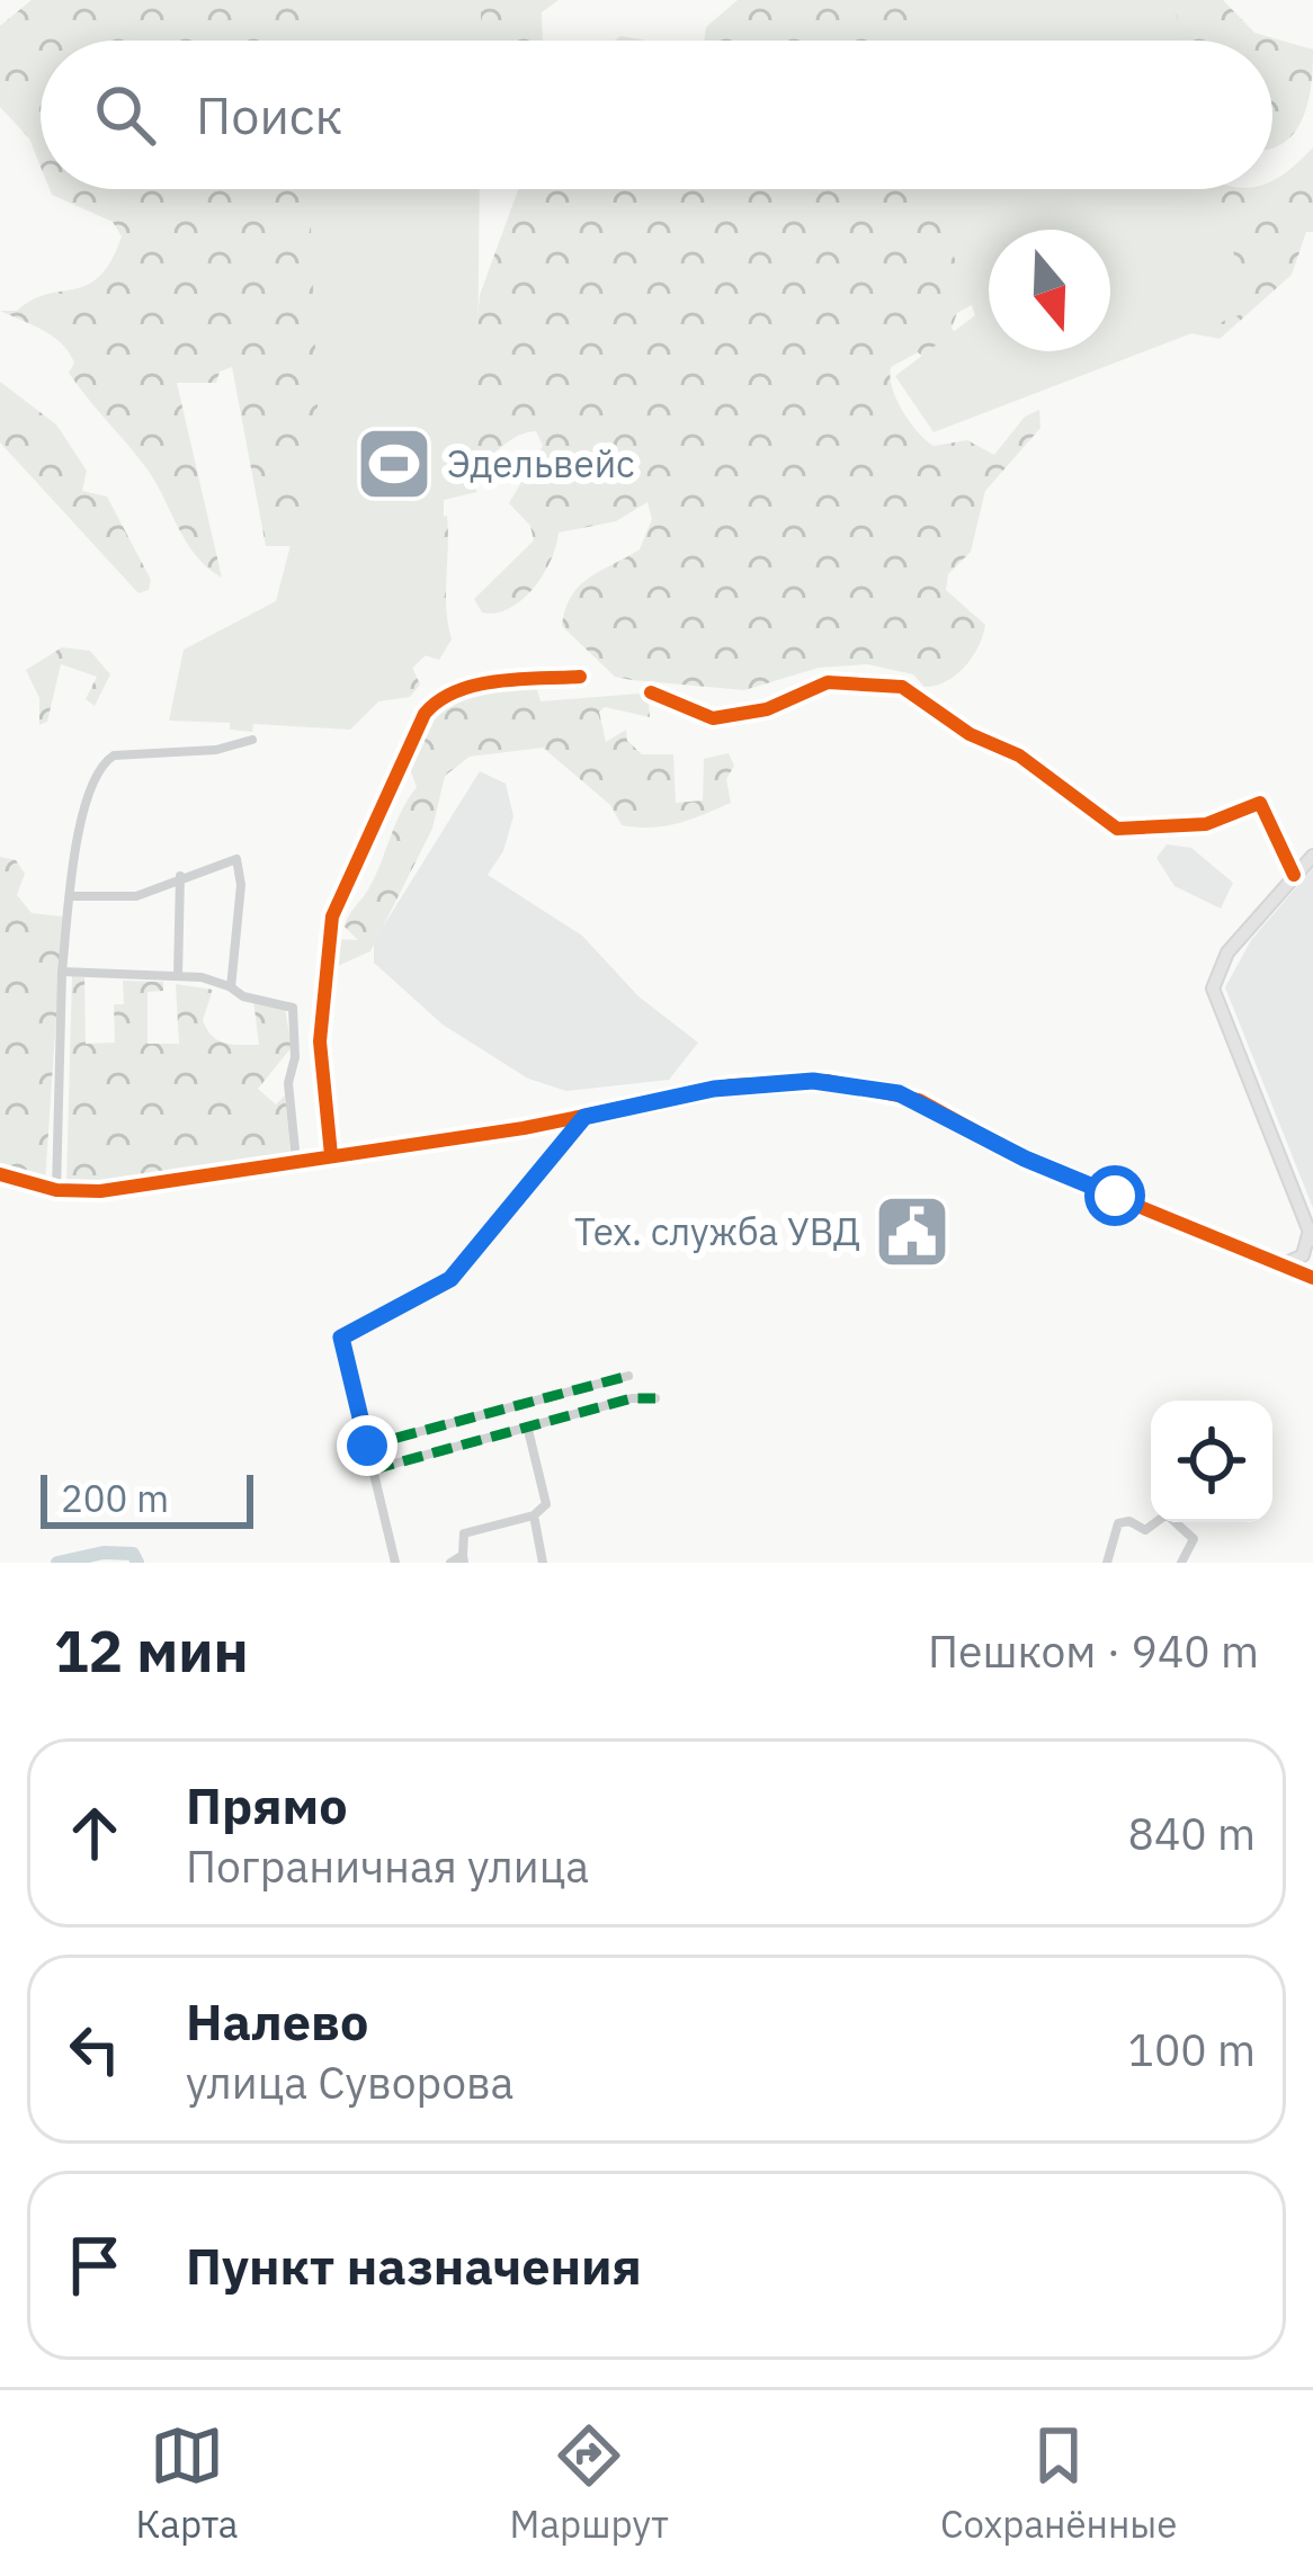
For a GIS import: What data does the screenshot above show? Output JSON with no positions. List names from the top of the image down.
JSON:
{
  "places": {
    "sports": ["Эдельвейс"],
    "public building": ["Тех. служба УВД"]
  },
  "scale_bar": "200 m",
  "north": "bottom",
  "page": {
    "search": "Поиск",
    "scale": "200 m",
    "heading": ["12 мин", "Пешком · 940 m"],
    "list": [
      ["Прямо", "Пограничная улица", "840 m"],
      ["Налево", "улица Суворова", "100 m"],
      "Пункт назначения"
    ],
    "nav": ["Карта", "Маршрут", "Сохранённые"]
  }
}
